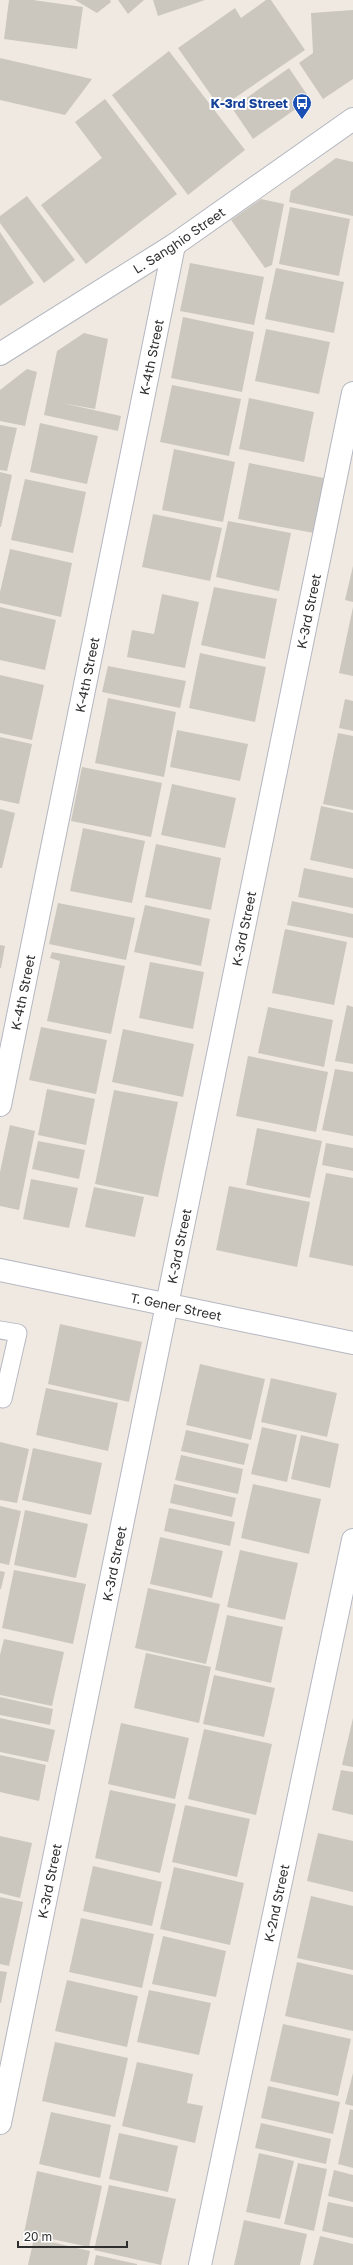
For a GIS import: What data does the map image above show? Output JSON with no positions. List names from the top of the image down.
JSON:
{
  "streets": {
    "street": [
      "L. Sanghio Street",
      "K-4th Street",
      "K-3rd Street",
      "T. Gener Street",
      "K-2nd Street"
    ]
  },
  "crossings": [
    ["L. Sanghio Street", "K-4th Street"],
    ["K-3rd Street", "T. Gener Street"]
  ],
  "places": {
    "bus stop": ["K-3rd Street"]
  },
  "scale_bar": "20 m"
}
